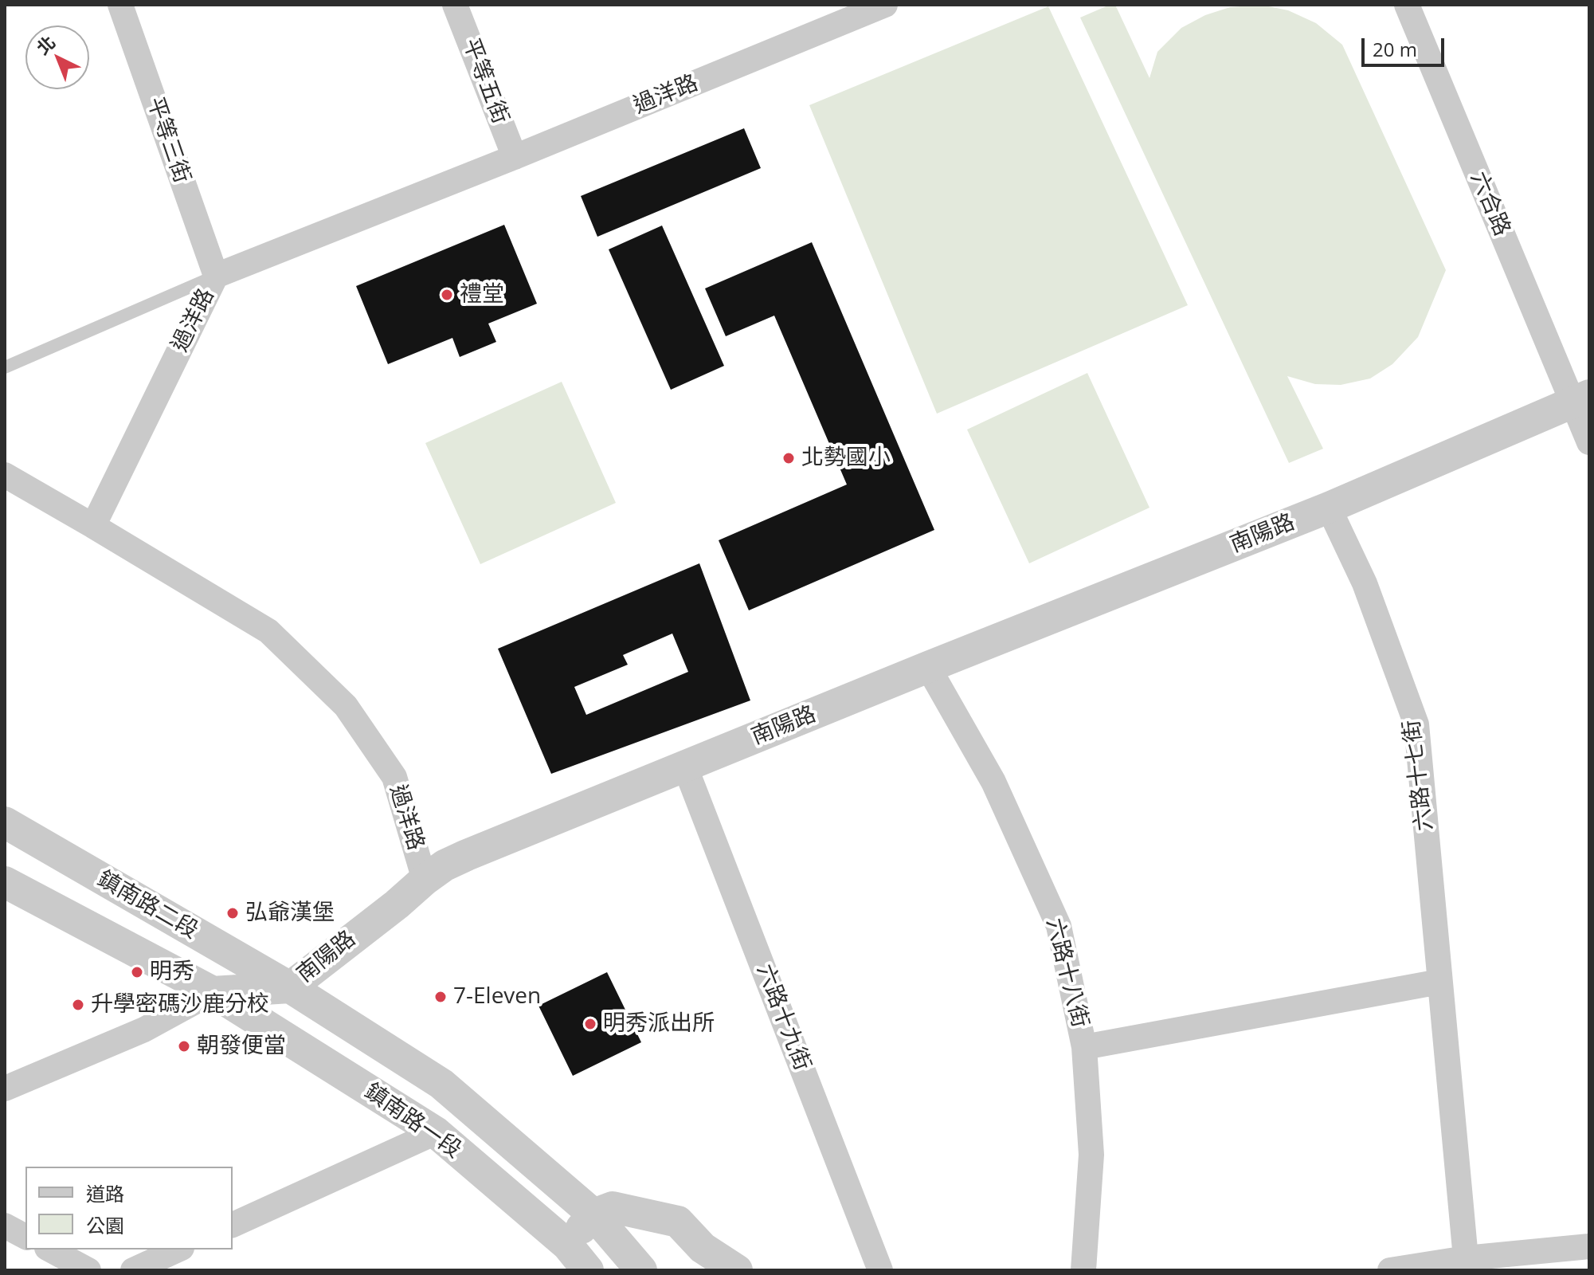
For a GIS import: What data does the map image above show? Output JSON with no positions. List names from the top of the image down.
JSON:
{
  "streets": {
    "street": [
      "平等五街",
      "過洋路",
      "平等三街",
      "六合路",
      "南陽路",
      "六路十七街",
      "鎮南路二段",
      "六路十八街",
      "六路十九街",
      "鎮南路一段"
    ]
  },
  "crossings": [
    ["平等五街", "過洋路"],
    ["過洋路", "平等三街"],
    ["過洋路", "南陽路"],
    ["六合路", "南陽路"],
    ["南陽路", "六路十七街"],
    ["南陽路", "鎮南路二段"],
    ["南陽路", "六路十八街"],
    ["南陽路", "六路十九街"],
    ["南陽路", "鎮南路一段"],
    ["鎮南路二段", "鎮南路一段"]
  ],
  "places": [
    "禮堂",
    "北勢國小",
    "弘爺漢堡",
    "明秀",
    "7-Eleven",
    "升學密碼沙鹿分校",
    "明秀派出所",
    "朝發便當"
  ],
  "legend": ["道路", "公園"],
  "scale_bar": "20 m",
  "north": "top left"
}
